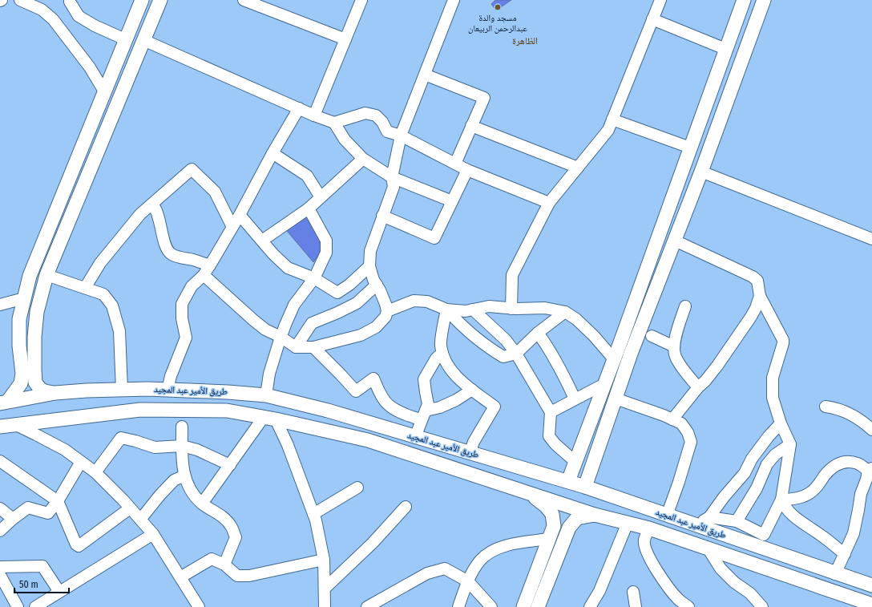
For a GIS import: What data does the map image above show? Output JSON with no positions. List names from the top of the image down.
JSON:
{
  "streets": {
    "main road": ["طريق الأمير عبد المجيد"]
  },
  "districts": ["الظاهرة"],
  "places": ["مسجد والدة عبدالرحمن الربيعان"],
  "scale_bar": "50 m"
}
